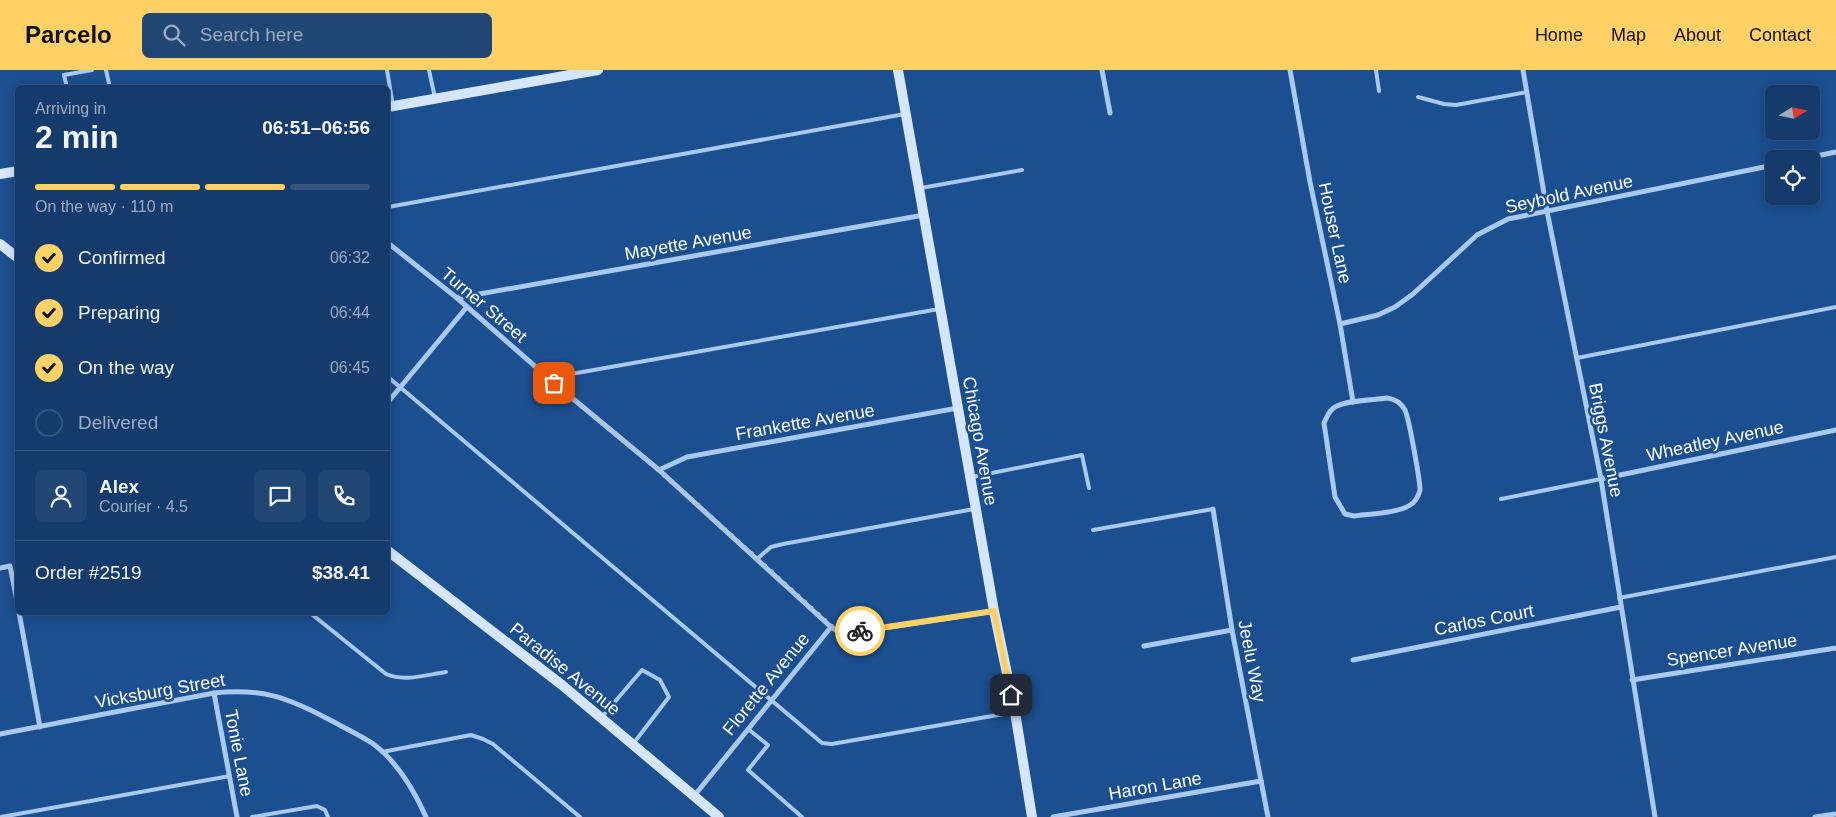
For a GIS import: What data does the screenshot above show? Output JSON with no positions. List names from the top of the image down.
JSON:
{
  "streets": {
    "street": [
      "Seybold Avenue",
      "Houser Lane",
      "Mayette Avenue",
      "Turner Street",
      "Frankette Avenue",
      "Briggs Avenue",
      "Chicago Avenue",
      "Wheatley Avenue",
      "Carlos Court",
      "Spencer Avenue",
      "Jeelu Way",
      "Paradise Avenue",
      "Florette Avenue",
      "Vicksburg Street",
      "Tonie Lane",
      "Haron Lane"
    ]
  },
  "crossings": [
    ["Seybold Avenue", "Houser Lane"],
    ["Seybold Avenue", "Briggs Avenue"],
    ["Mayette Avenue", "Turner Street"],
    ["Mayette Avenue", "Chicago Avenue"],
    ["Turner Street", "Frankette Avenue"],
    ["Turner Street", "Florette Avenue"],
    ["Frankette Avenue", "Chicago Avenue"],
    ["Briggs Avenue", "Wheatley Avenue"],
    ["Briggs Avenue", "Carlos Court"],
    ["Briggs Avenue", "Spencer Avenue"],
    ["Chicago Avenue", "Florette Avenue"],
    ["Jeelu Way", "Haron Lane"],
    ["Paradise Avenue", "Florette Avenue"],
    ["Vicksburg Street", "Tonie Lane"]
  ],
  "north": "right",
  "page": {
    "header": "Parcelo",
    "search": "Search here",
    "nav": [
      "Home",
      "Map",
      "About",
      "Contact"
    ],
    "heading": ["2 min", "Arriving in", "06:51–06:56"],
    "panel": [
      "Alex",
      "Courier · 4.5",
      "Order #2519",
      "$38.41"
    ],
    "bar": "On the way · 110 m",
    "list": [
      ["Confirmed", "06:32"],
      ["Preparing", "06:44"],
      ["On the way", "06:45"],
      "Delivered"
    ]
  }
}
